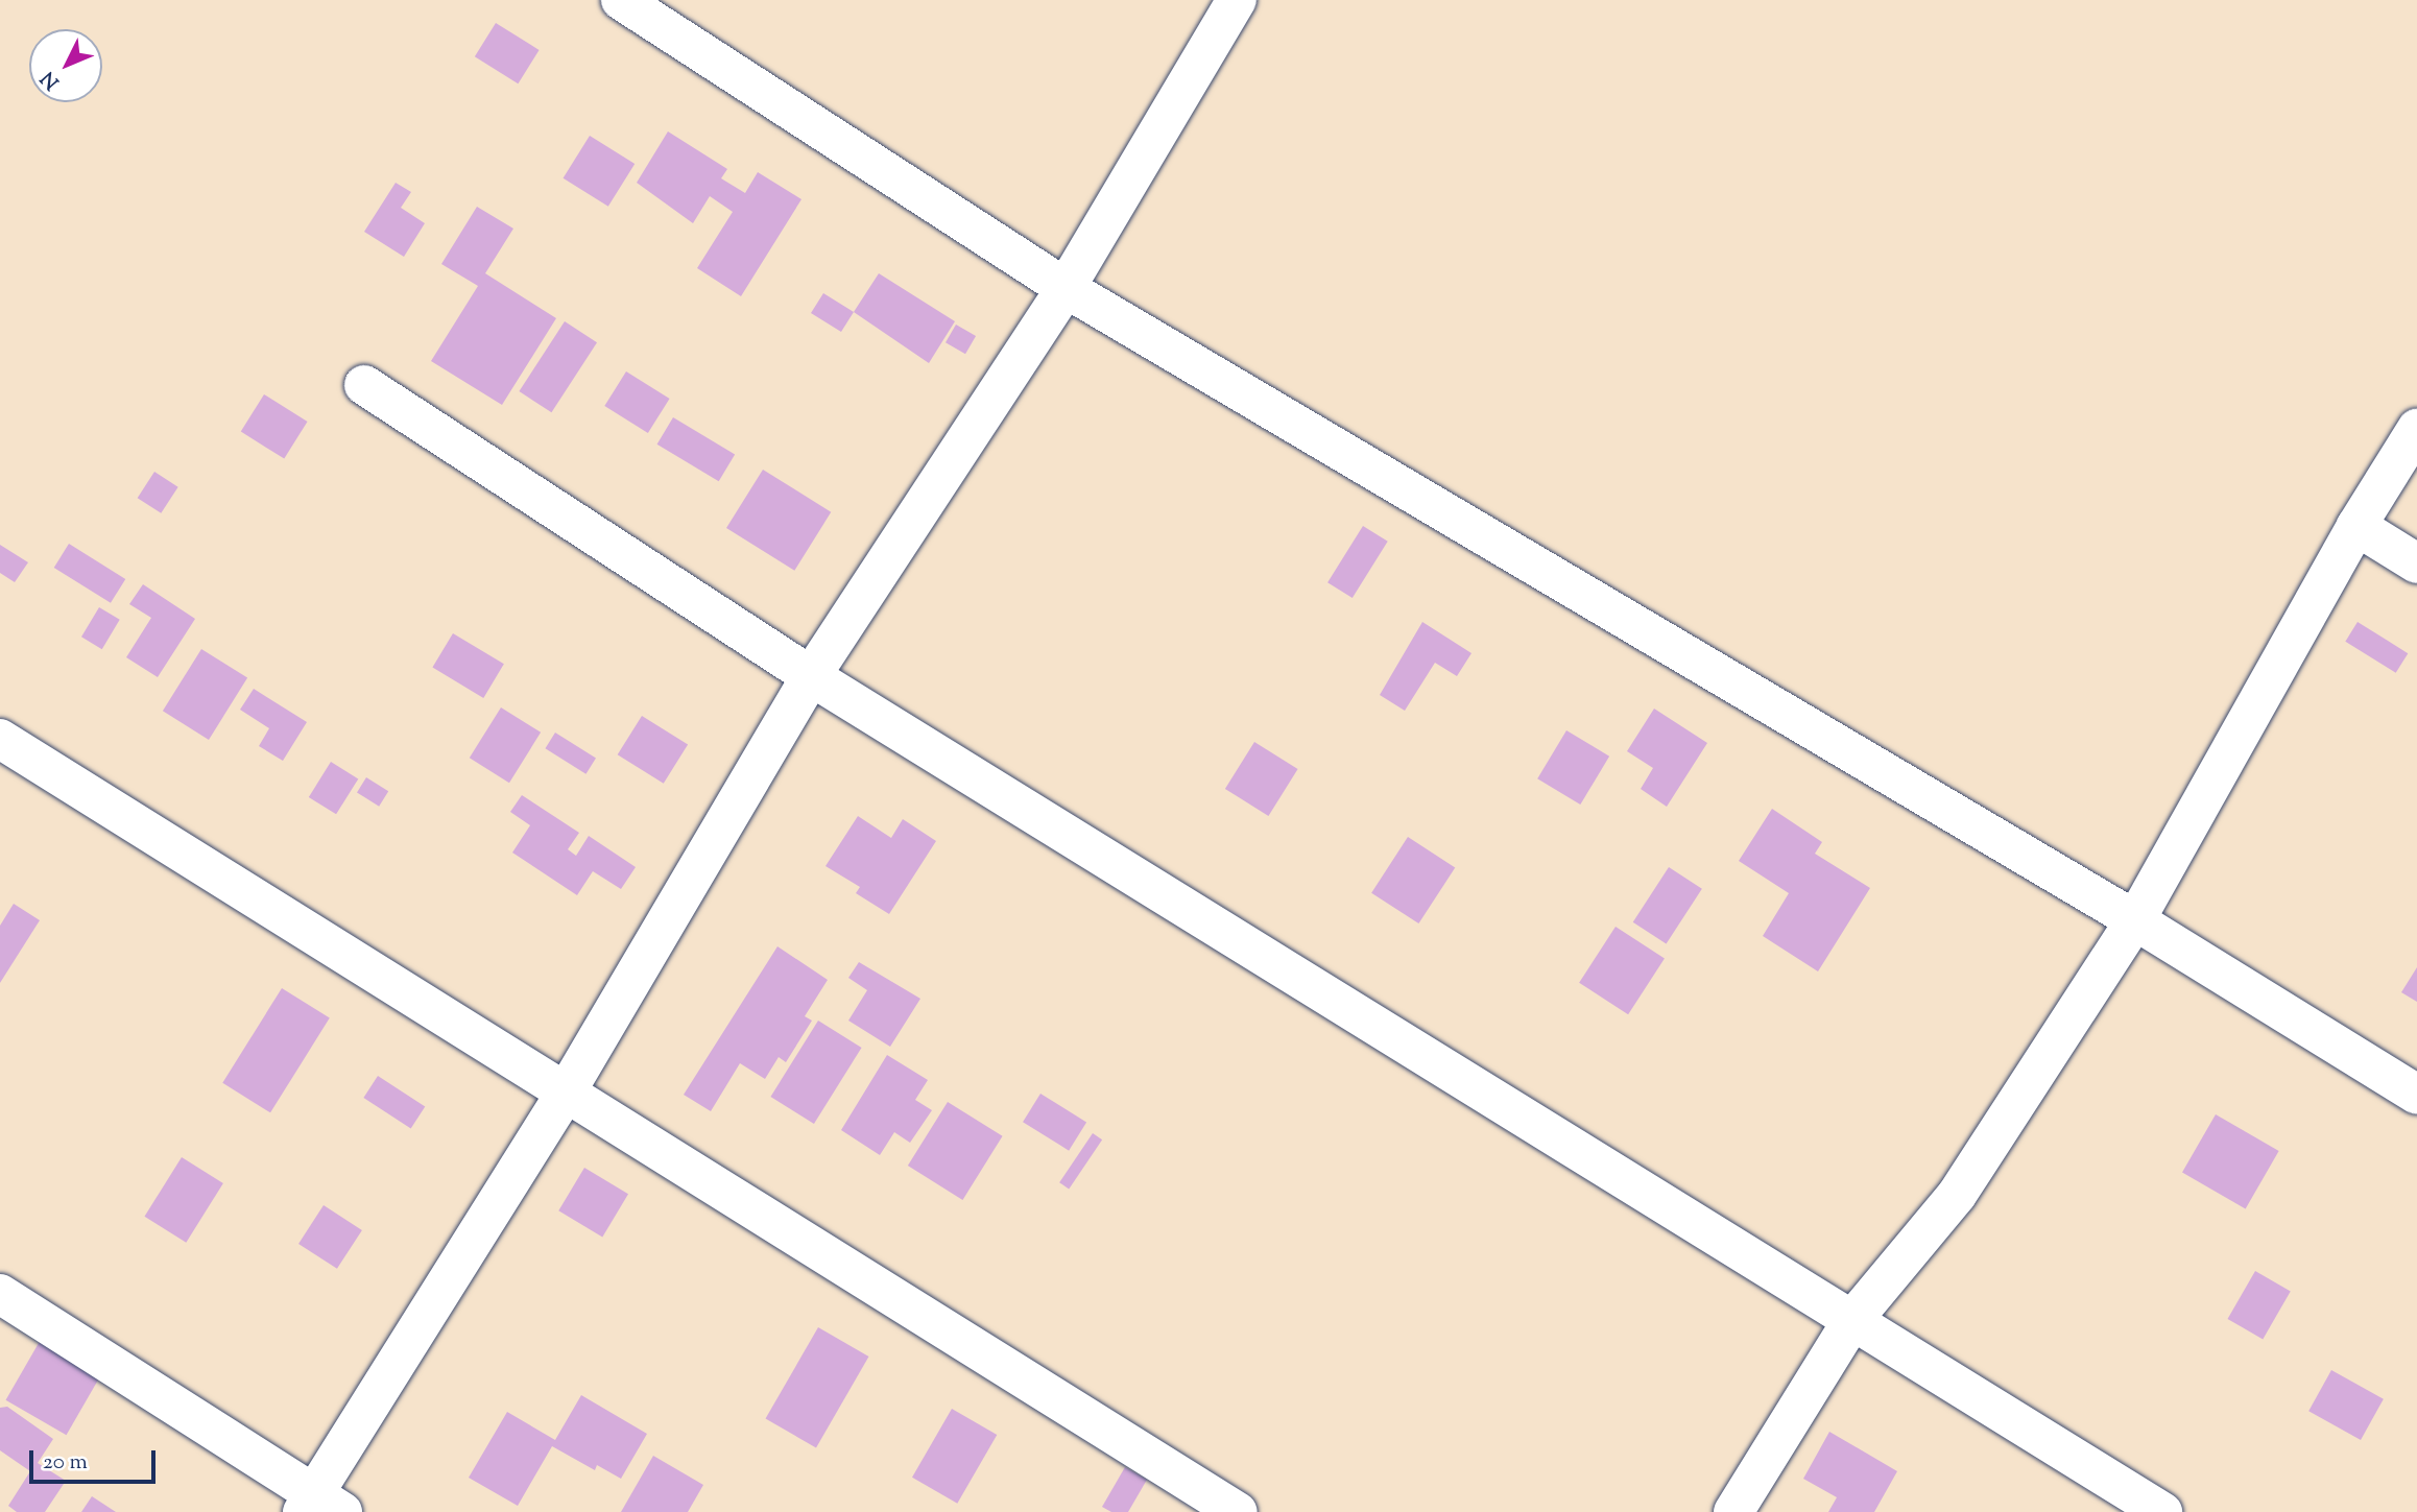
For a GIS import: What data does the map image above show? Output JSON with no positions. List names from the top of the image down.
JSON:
{
  "scale_bar": "20 m",
  "north": "bottom left"
}
